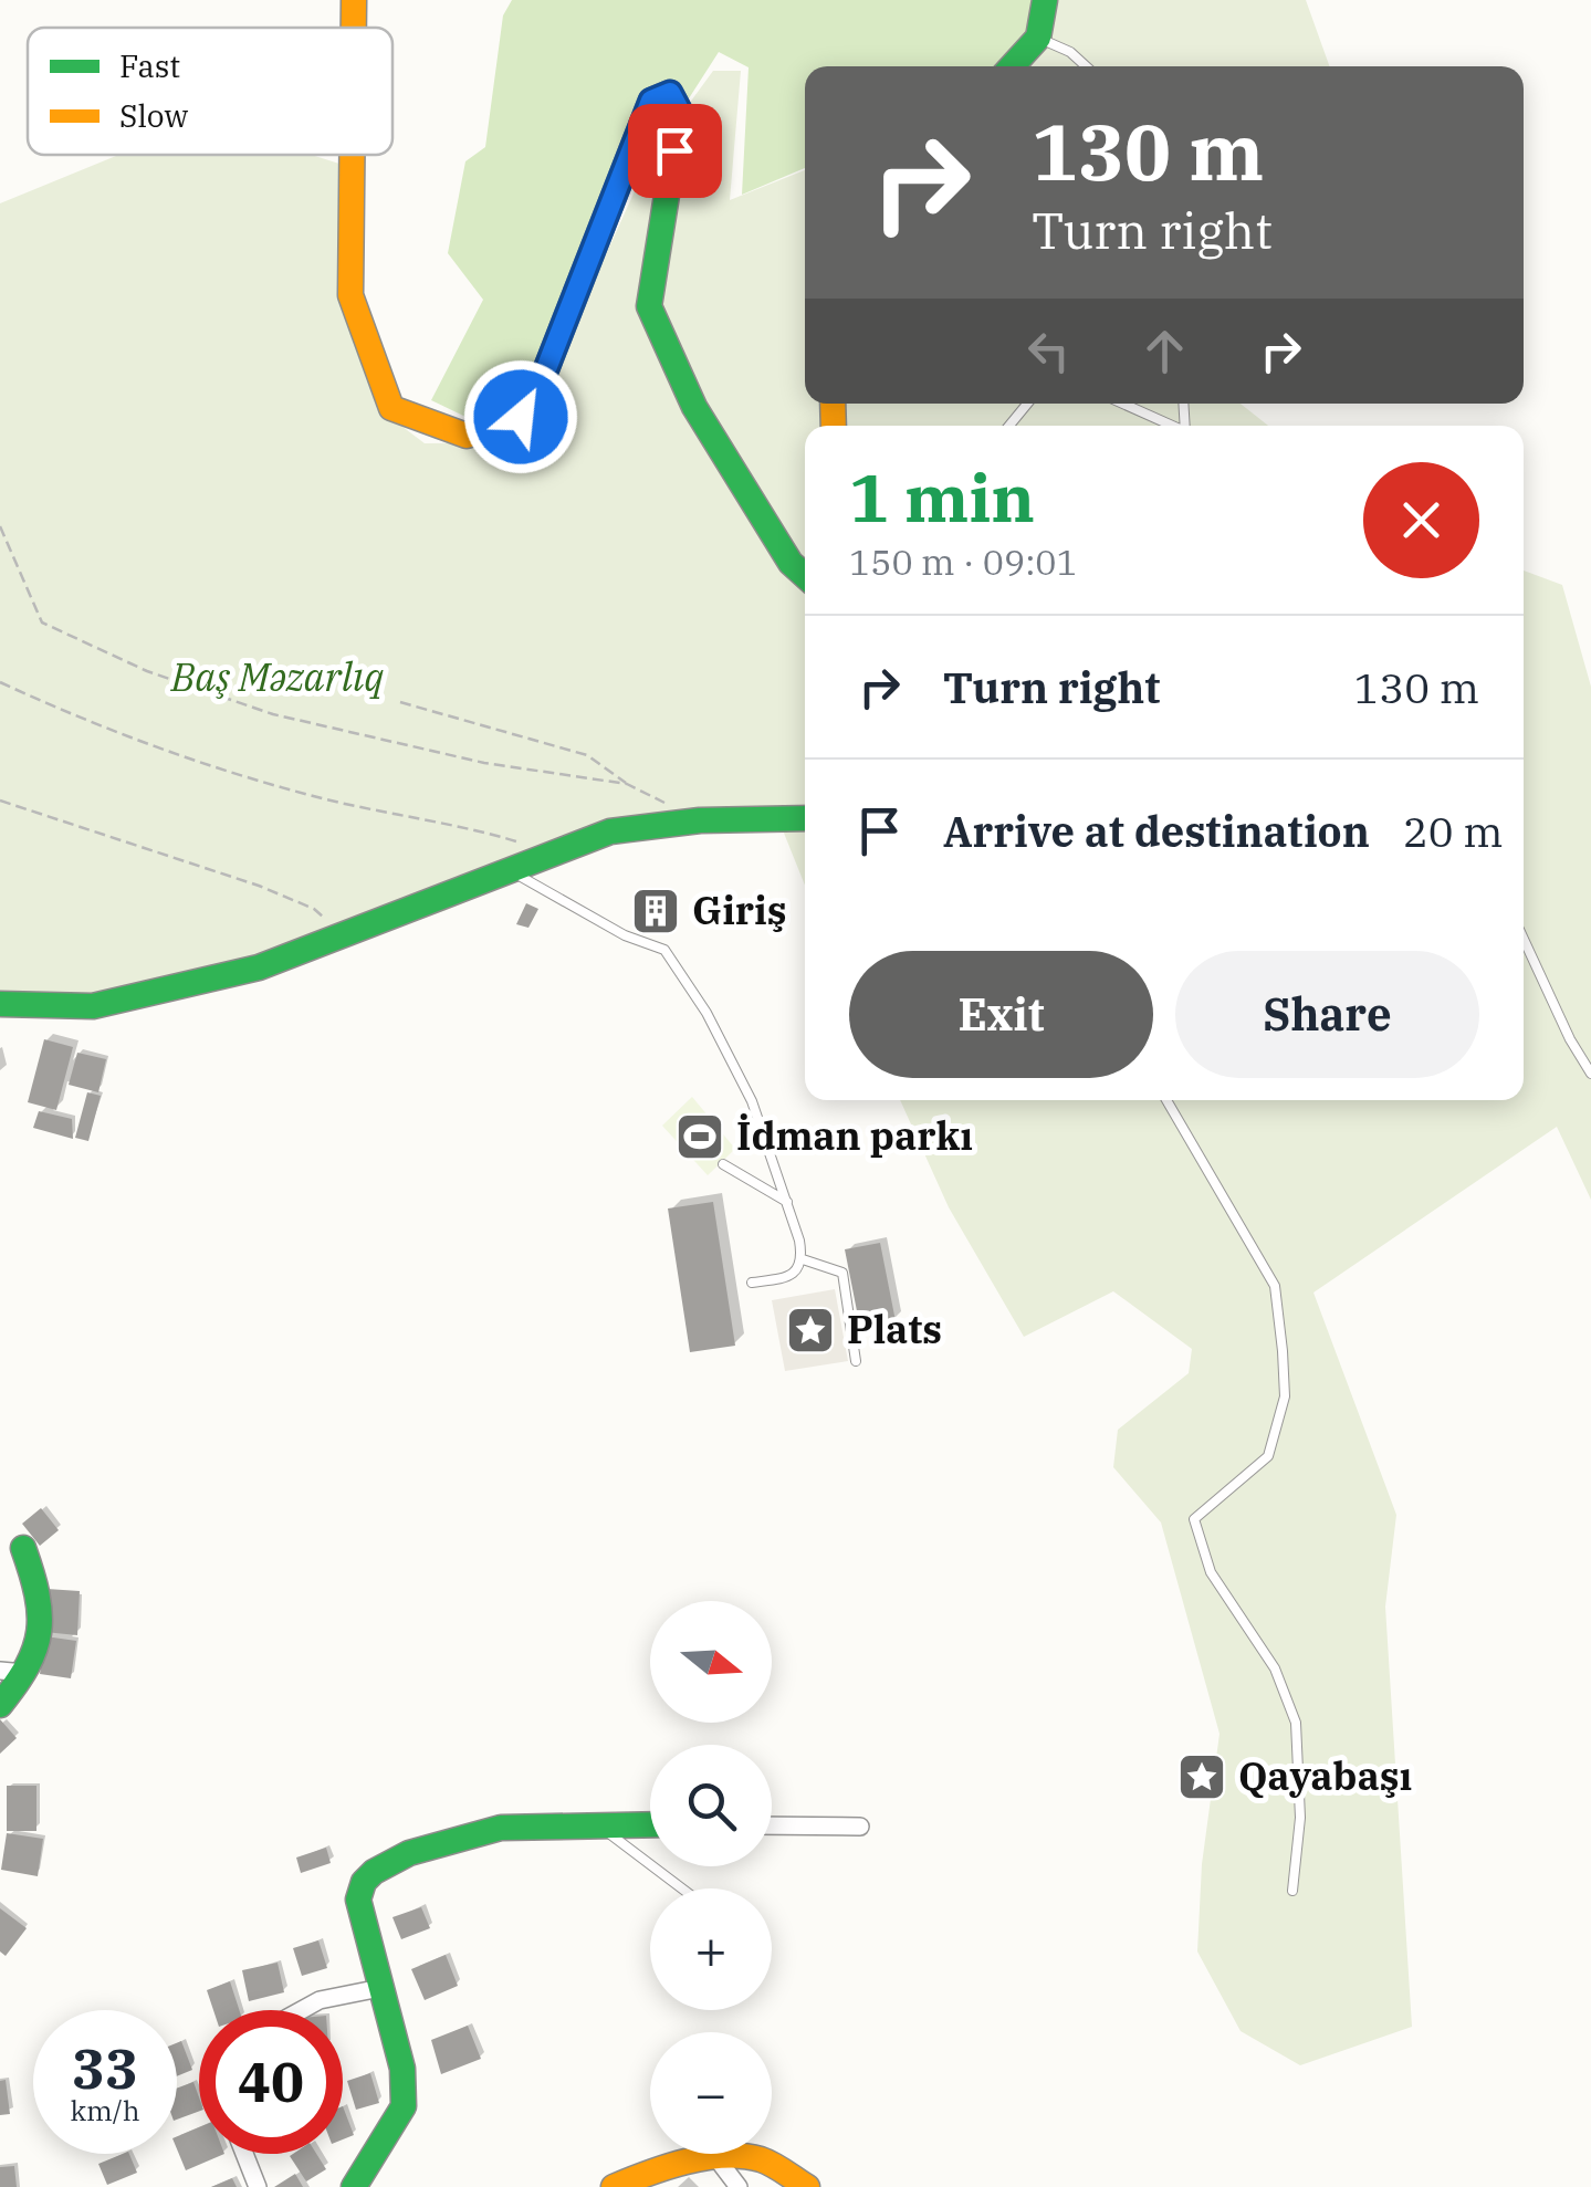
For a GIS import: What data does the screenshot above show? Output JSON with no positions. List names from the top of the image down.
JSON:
{
  "parks": ["Baş Məzarlıq"],
  "places": {
    "building": ["Giriş"],
    "sports": ["İdman parkı"],
    "place": ["Plats", "Qayabaşı"]
  },
  "legend": ["Fast", "Slow"],
  "north": "right",
  "page": {
    "turn": ["130 m", "Turn right"],
    "heading": ["1 min", "150 m · 09:01"],
    "list": [
      {
        "name": "Turn right",
        "value": "130 m"
      },
      {
        "name": "Arrive at destination",
        "value": "20 m"
      }
    ],
    "buttons": ["Exit", "Share"],
    "map_buttons": ["+", "−"],
    "speed": "33 km/h",
    "limit": "40"
  }
}
